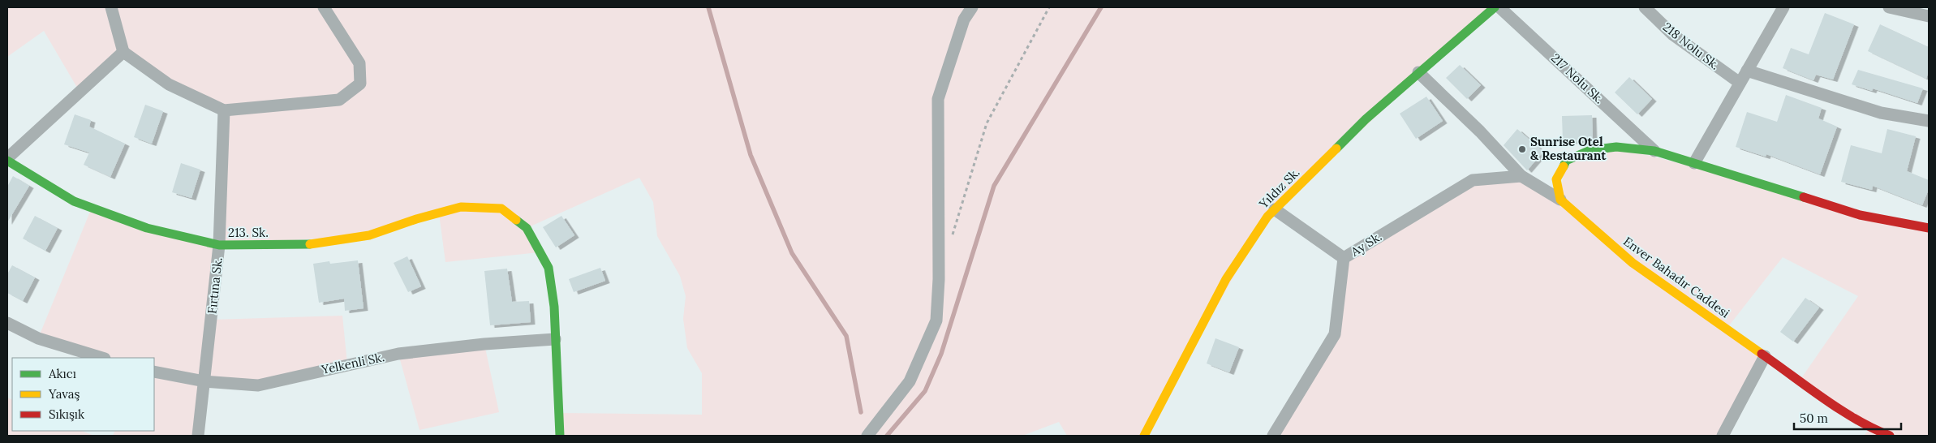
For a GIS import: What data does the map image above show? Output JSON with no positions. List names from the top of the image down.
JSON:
{
  "streets": {
    "street": [
      "218 Nolu Sk.",
      "217 Nolu Sk.",
      "Yıldız Sk.",
      "213. Sk.",
      "Ay Sk.",
      "Enver Bahadır Caddesi",
      "Fırtına Sk.",
      "Yelkenli Sk."
    ]
  },
  "crossings": [
    ["213. Sk.", "Fırtına Sk."],
    ["213. Sk.", "Yelkenli Sk."],
    ["Fırtına Sk.", "Yelkenli Sk."]
  ],
  "places": ["Sunrise Otel & Restaurant"],
  "legend": ["Akıcı", "Yavaş", "Sıkışık"],
  "scale_bar": "50 m"
}
